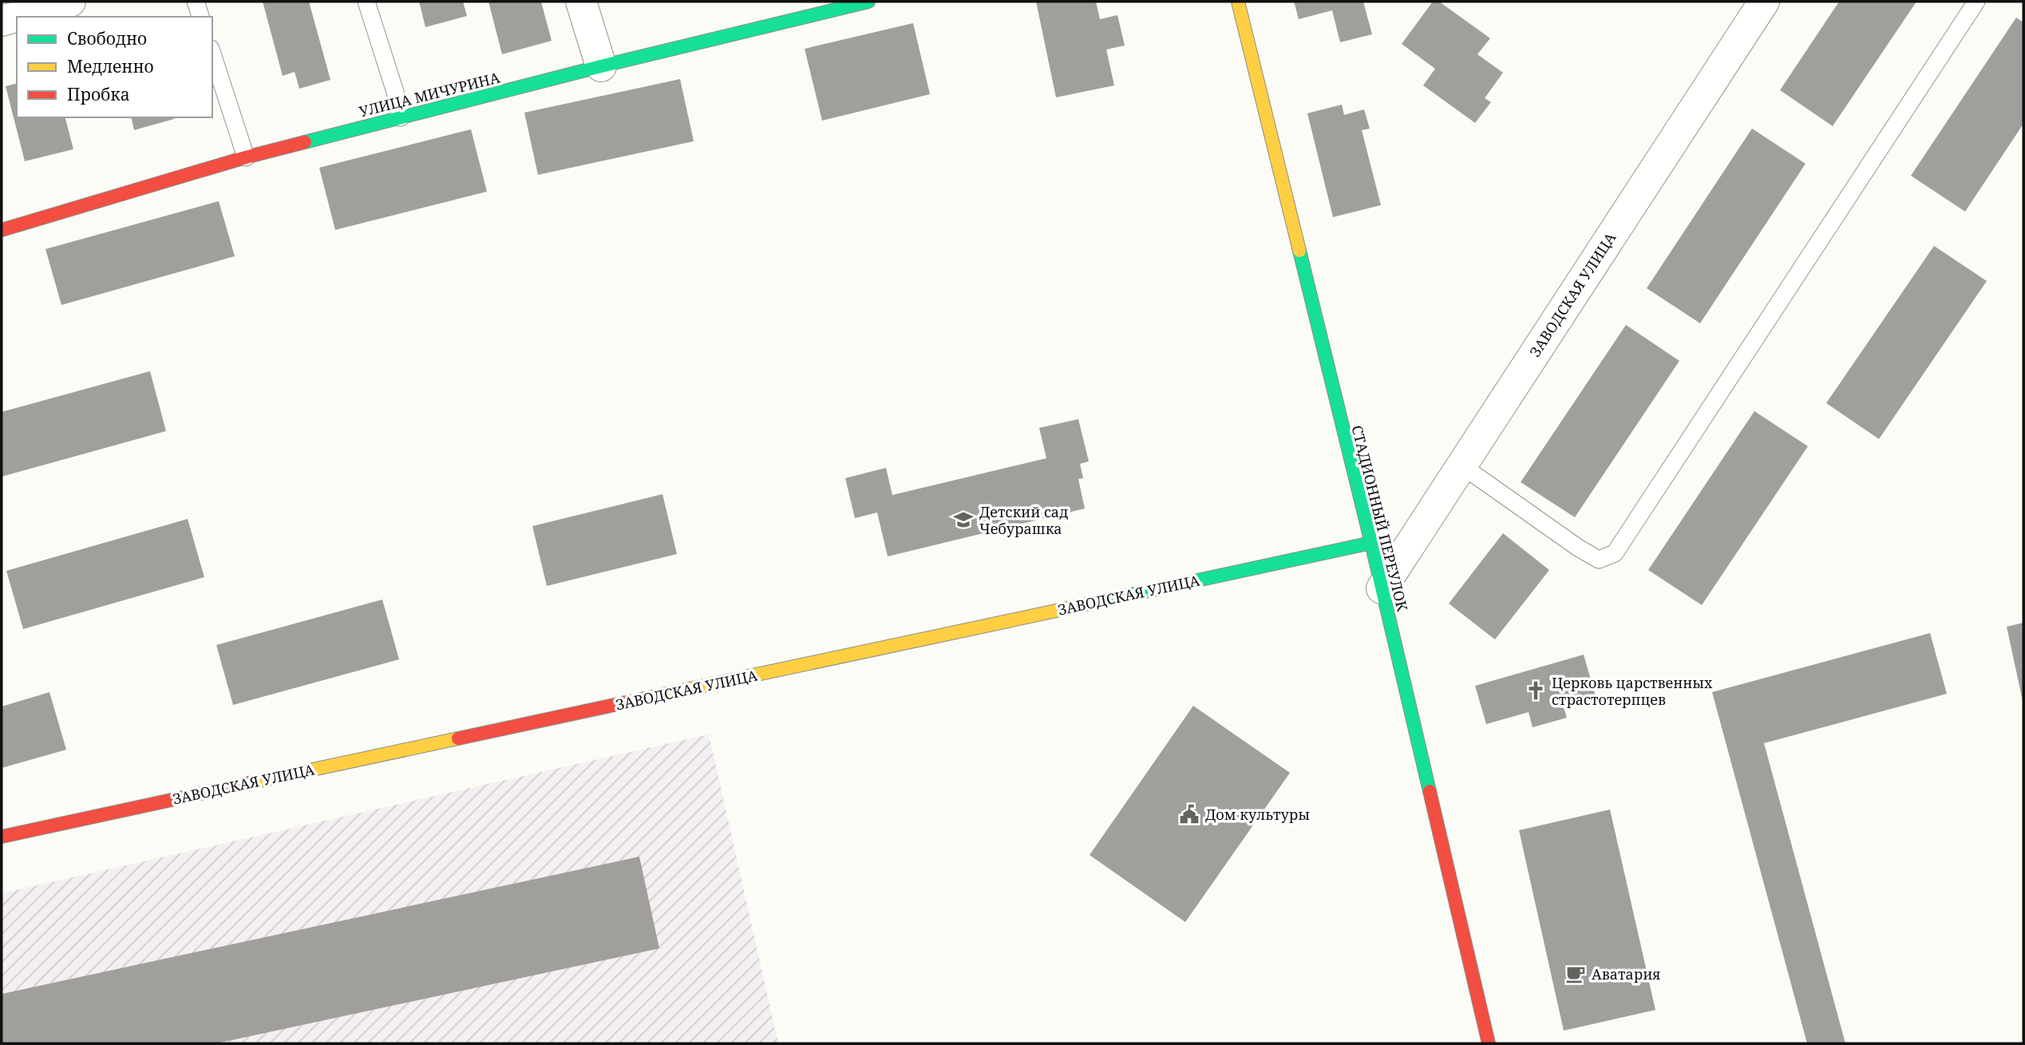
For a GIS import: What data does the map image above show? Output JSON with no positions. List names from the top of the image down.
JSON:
{
  "streets": {
    "street": ["УЛИЦА МИЧУРИНА", "ЗАВОДСКАЯ УЛИЦА", "СТАДИОННЫЙ ПЕРЕУЛОК"]
  },
  "crossings": [
    ["ЗАВОДСКАЯ УЛИЦА", "СТАДИОННЫЙ ПЕРЕУЛОК"]
  ],
  "places": {
    "school or university": ["Детский сад Чебурашка"],
    "church": ["Церковь царственных страстотерпцев"],
    "public building": ["Дом культуры"],
    "cafe": ["Аватария"]
  },
  "legend": ["Свободно", "Медленно", "Пробка"]
}
